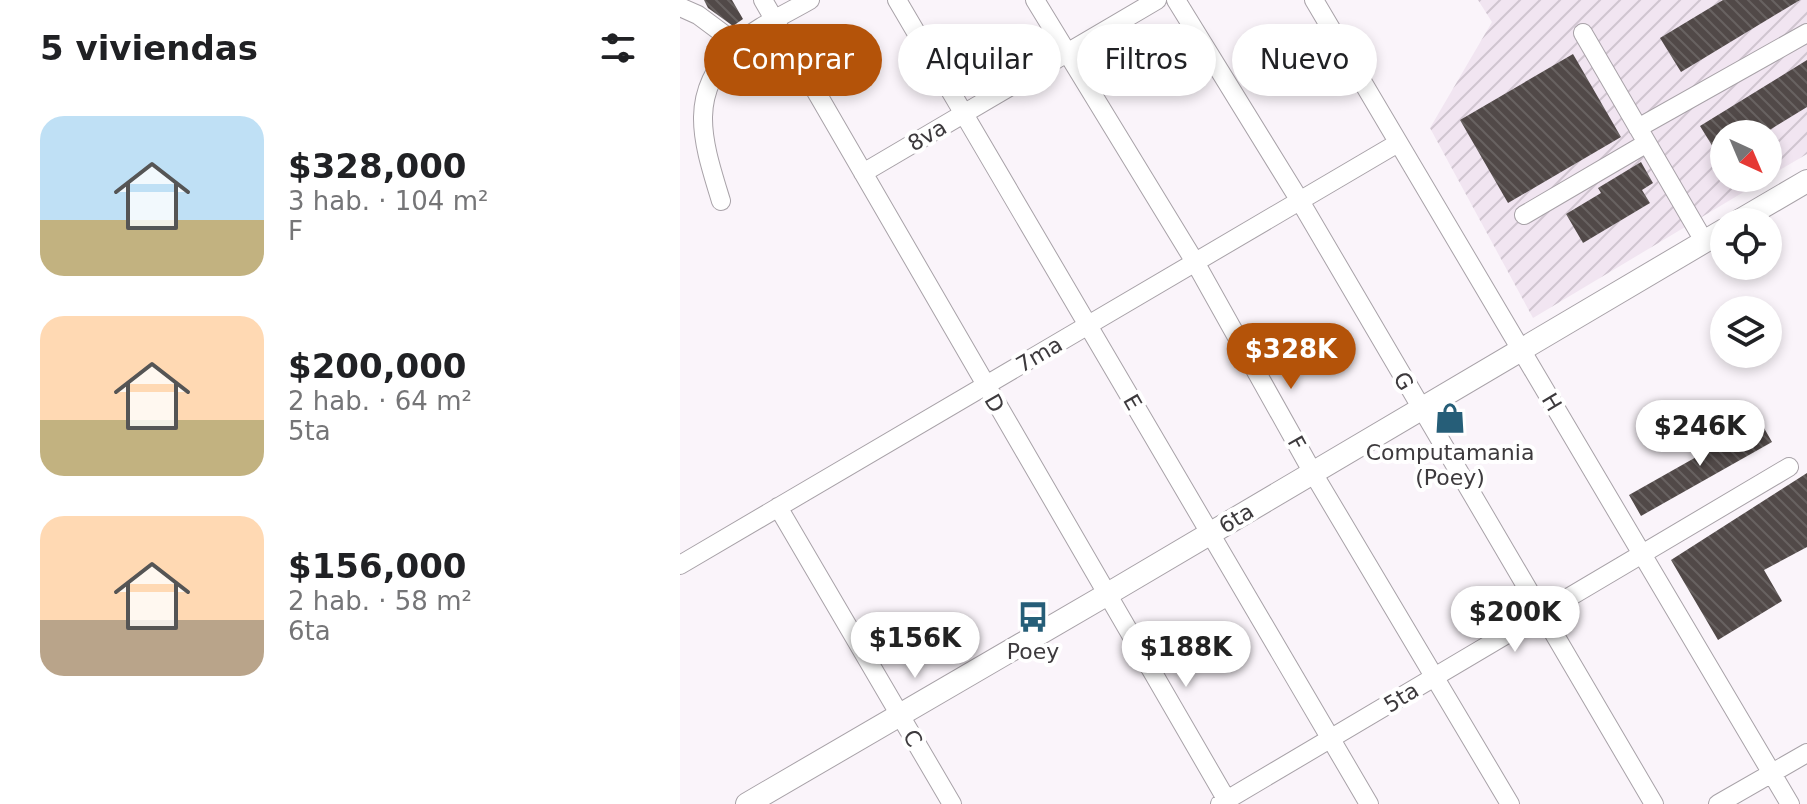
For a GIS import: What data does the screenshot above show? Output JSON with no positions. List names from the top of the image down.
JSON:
{
  "streets": {
    "main road": ["6ta"],
    "street": [
      "8va",
      "7ma",
      "G",
      "E",
      "H",
      "D",
      "F",
      "5ta",
      "C"
    ]
  },
  "crossings": [
    ["8va", "E"],
    ["8va", "D"],
    ["8va", "F"],
    ["7ma", "G"],
    ["7ma", "E"],
    ["7ma", "H"],
    ["7ma", "D"],
    ["7ma", "F"],
    ["7ma", "C"],
    ["G", "6ta"],
    ["G", "5ta"],
    ["E", "6ta"],
    ["E", "5ta"],
    ["H", "6ta"],
    ["H", "5ta"],
    ["D", "6ta"],
    ["D", "5ta"],
    ["F", "6ta"],
    ["F", "5ta"],
    ["6ta", "C"]
  ],
  "places": {
    "shop": ["Computamania (Poey)"],
    "bus stop": ["Poey"]
  },
  "north": "bottom right",
  "page": {
    "heading": "5 viviendas",
    "chip": [
      "Comprar",
      "Alquilar",
      "Filtros",
      "Nuevo"
    ],
    "list": [
      {
        "name": "$328,000",
        "note": "3 hab. · 104 m² · F"
      },
      {
        "name": "$200,000",
        "note": "2 hab. · 64 m² · 5ta"
      },
      {
        "name": "$156,000",
        "note": "2 hab. · 58 m² · 6ta"
      }
    ],
    "price": [
      "$328K",
      "$246K",
      "$200K",
      "$156K",
      "$188K"
    ]
  }
}
